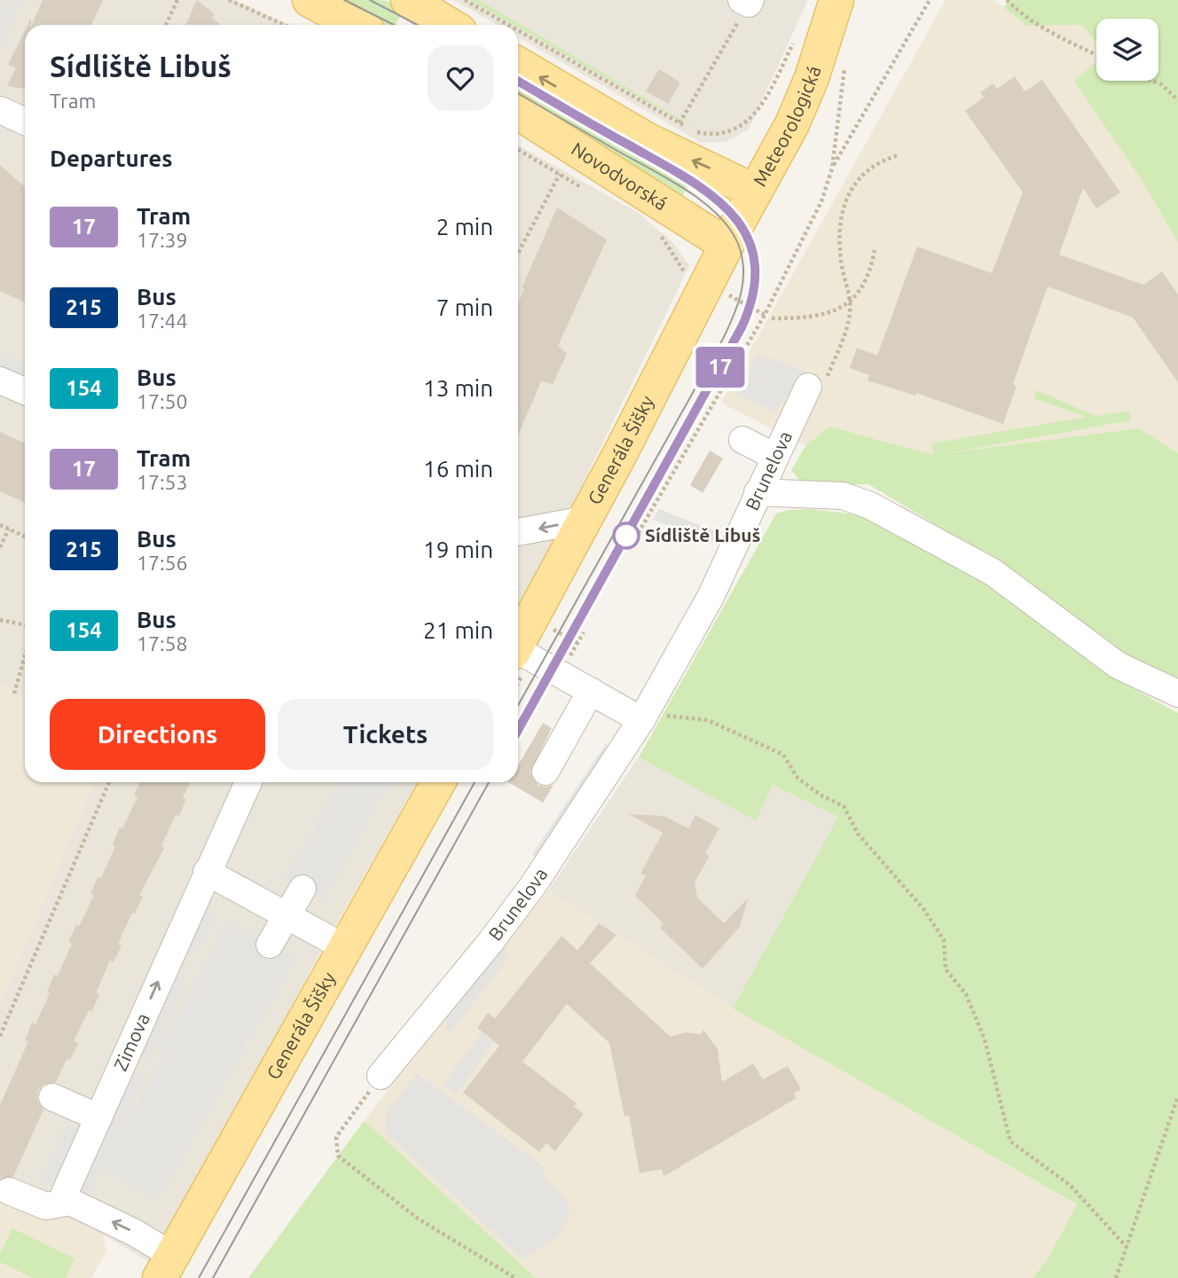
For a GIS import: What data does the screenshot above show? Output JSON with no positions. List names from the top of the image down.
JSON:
{
  "streets": {
    "main road": ["Meteorologická", "Novodvorská", "Generála Šišky"],
    "street": ["Brunelova", "Zimova"]
  },
  "crossings": [
    ["Meteorologická", "Novodvorská"],
    ["Meteorologická", "Generála Šišky"],
    ["Novodvorská", "Generála Šišky"]
  ],
  "one_way": ["Zimova"],
  "places": ["Sídliště Libuš"],
  "lines": ["tram line 17"],
  "page": {
    "on_map": "17",
    "heading": [
      ["Sídliště Libuš", "Tram"],
      "Departures"
    ],
    "list": [
      {
        "mark": "17",
        "name": "Tram",
        "note": "17:39",
        "value": "2 min"
      },
      {
        "mark": "215",
        "name": "Bus",
        "note": "17:44",
        "value": "7 min"
      },
      {
        "mark": "154",
        "name": "Bus",
        "note": "17:50",
        "value": "13 min"
      },
      {
        "mark": "17",
        "name": "Tram",
        "note": "17:53",
        "value": "16 min"
      },
      {
        "mark": "215",
        "name": "Bus",
        "note": "17:56",
        "value": "19 min"
      },
      {
        "mark": "154",
        "name": "Bus",
        "note": "17:58",
        "value": "21 min"
      }
    ],
    "buttons": ["Directions", "Tickets"]
  }
}
